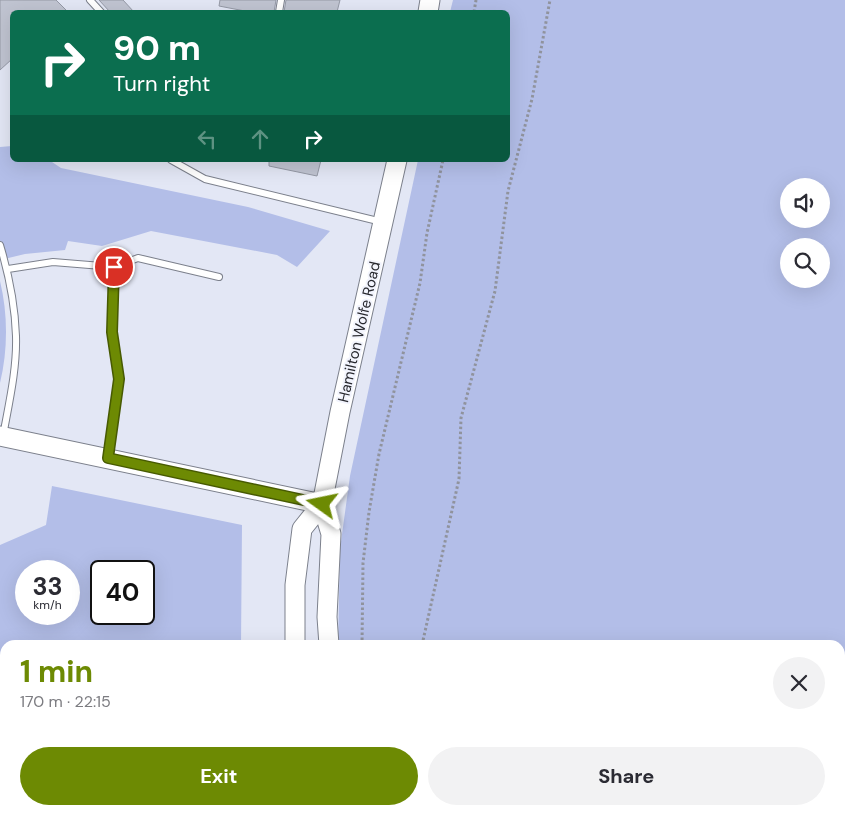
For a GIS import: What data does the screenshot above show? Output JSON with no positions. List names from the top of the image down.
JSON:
{
  "streets": {
    "street": ["Hamilton Wolfe Road"]
  },
  "page": {
    "turn": ["90 m", "Turn right"],
    "speed": "33 km/h",
    "limit": "40",
    "heading": ["1 min", "170 m · 22:15"],
    "buttons": ["Exit", "Share"]
  }
}
